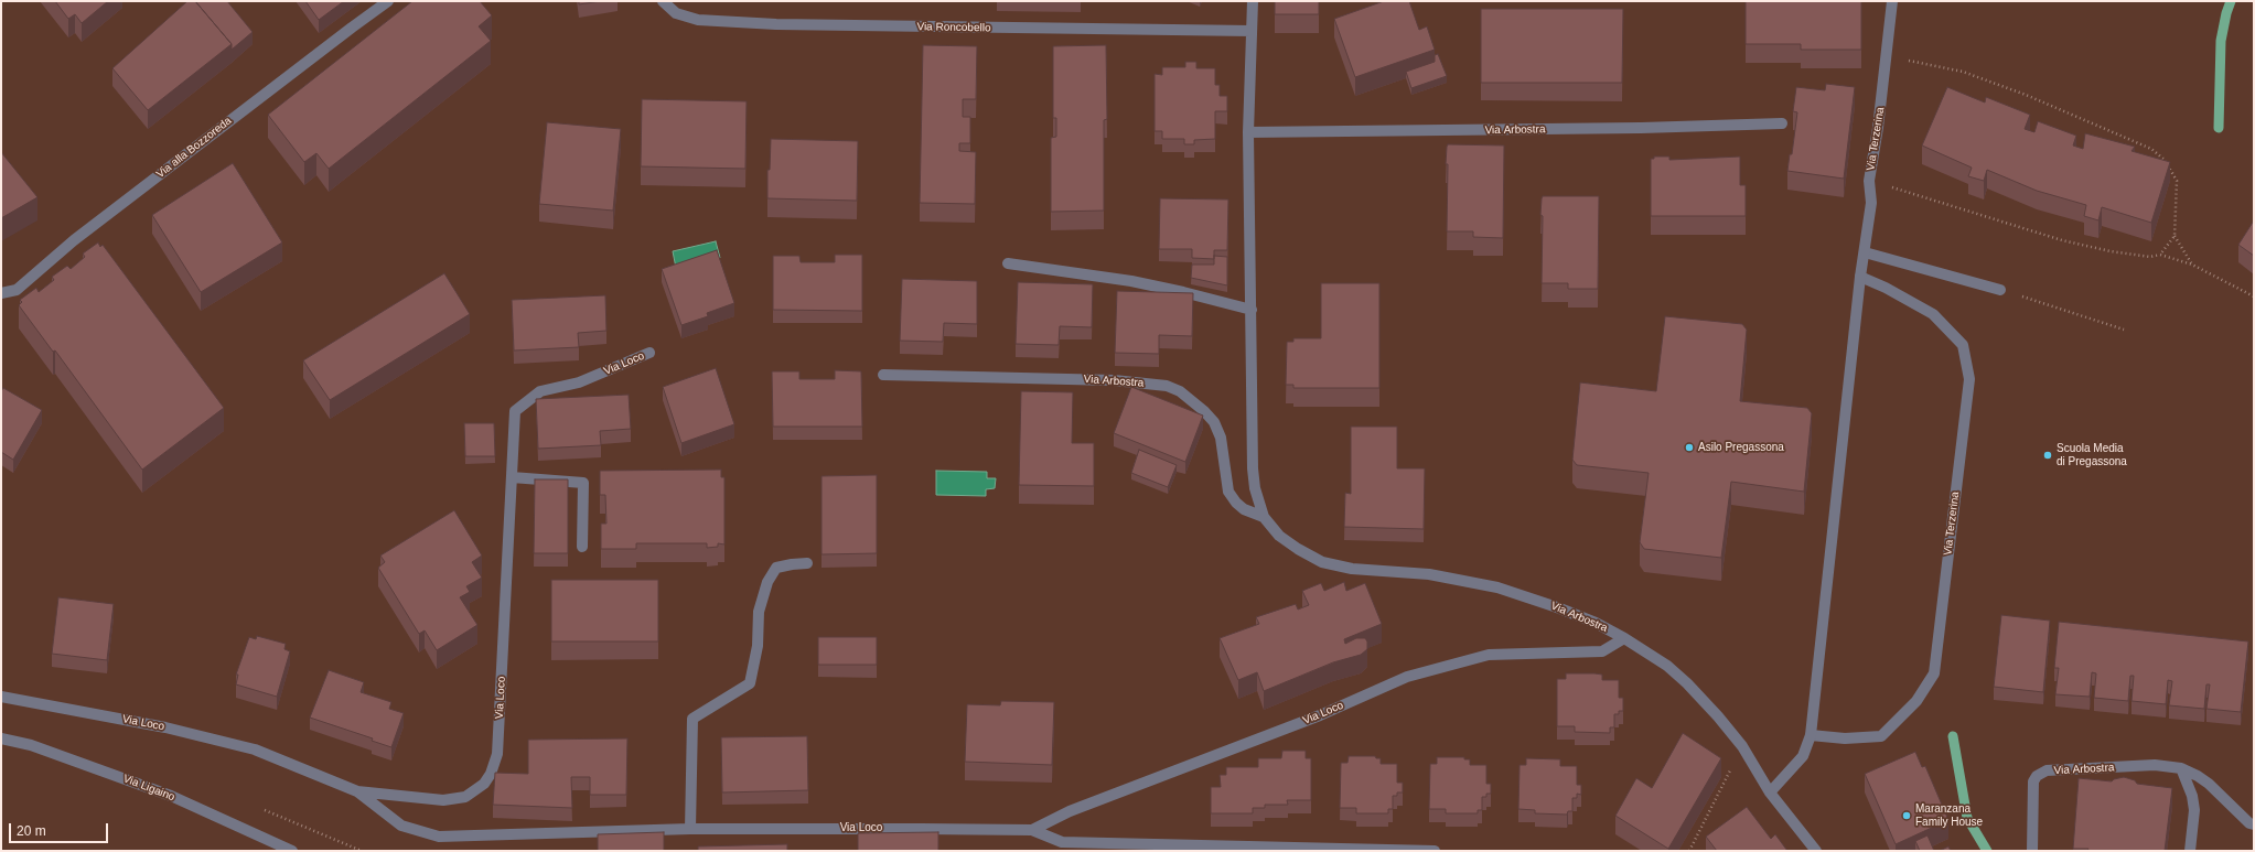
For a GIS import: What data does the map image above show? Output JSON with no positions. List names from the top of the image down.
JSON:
{
  "streets": {
    "street": [
      "Via Roncobello",
      "Via Arbostra",
      "Via Terzerina",
      "Via alla Bozzoreda",
      "Via Loco",
      "Via Ligaino"
    ]
  },
  "crossings": [
    ["Via Roncobello", "Via Arbostra"],
    ["Via Arbostra", "Via Terzerina"],
    ["Via Arbostra", "Via Loco"]
  ],
  "places": ["Asilo Pregassona", "Scuola Media di Pregassona", "Maranzana Family House"],
  "scale_bar": "20 m"
}
